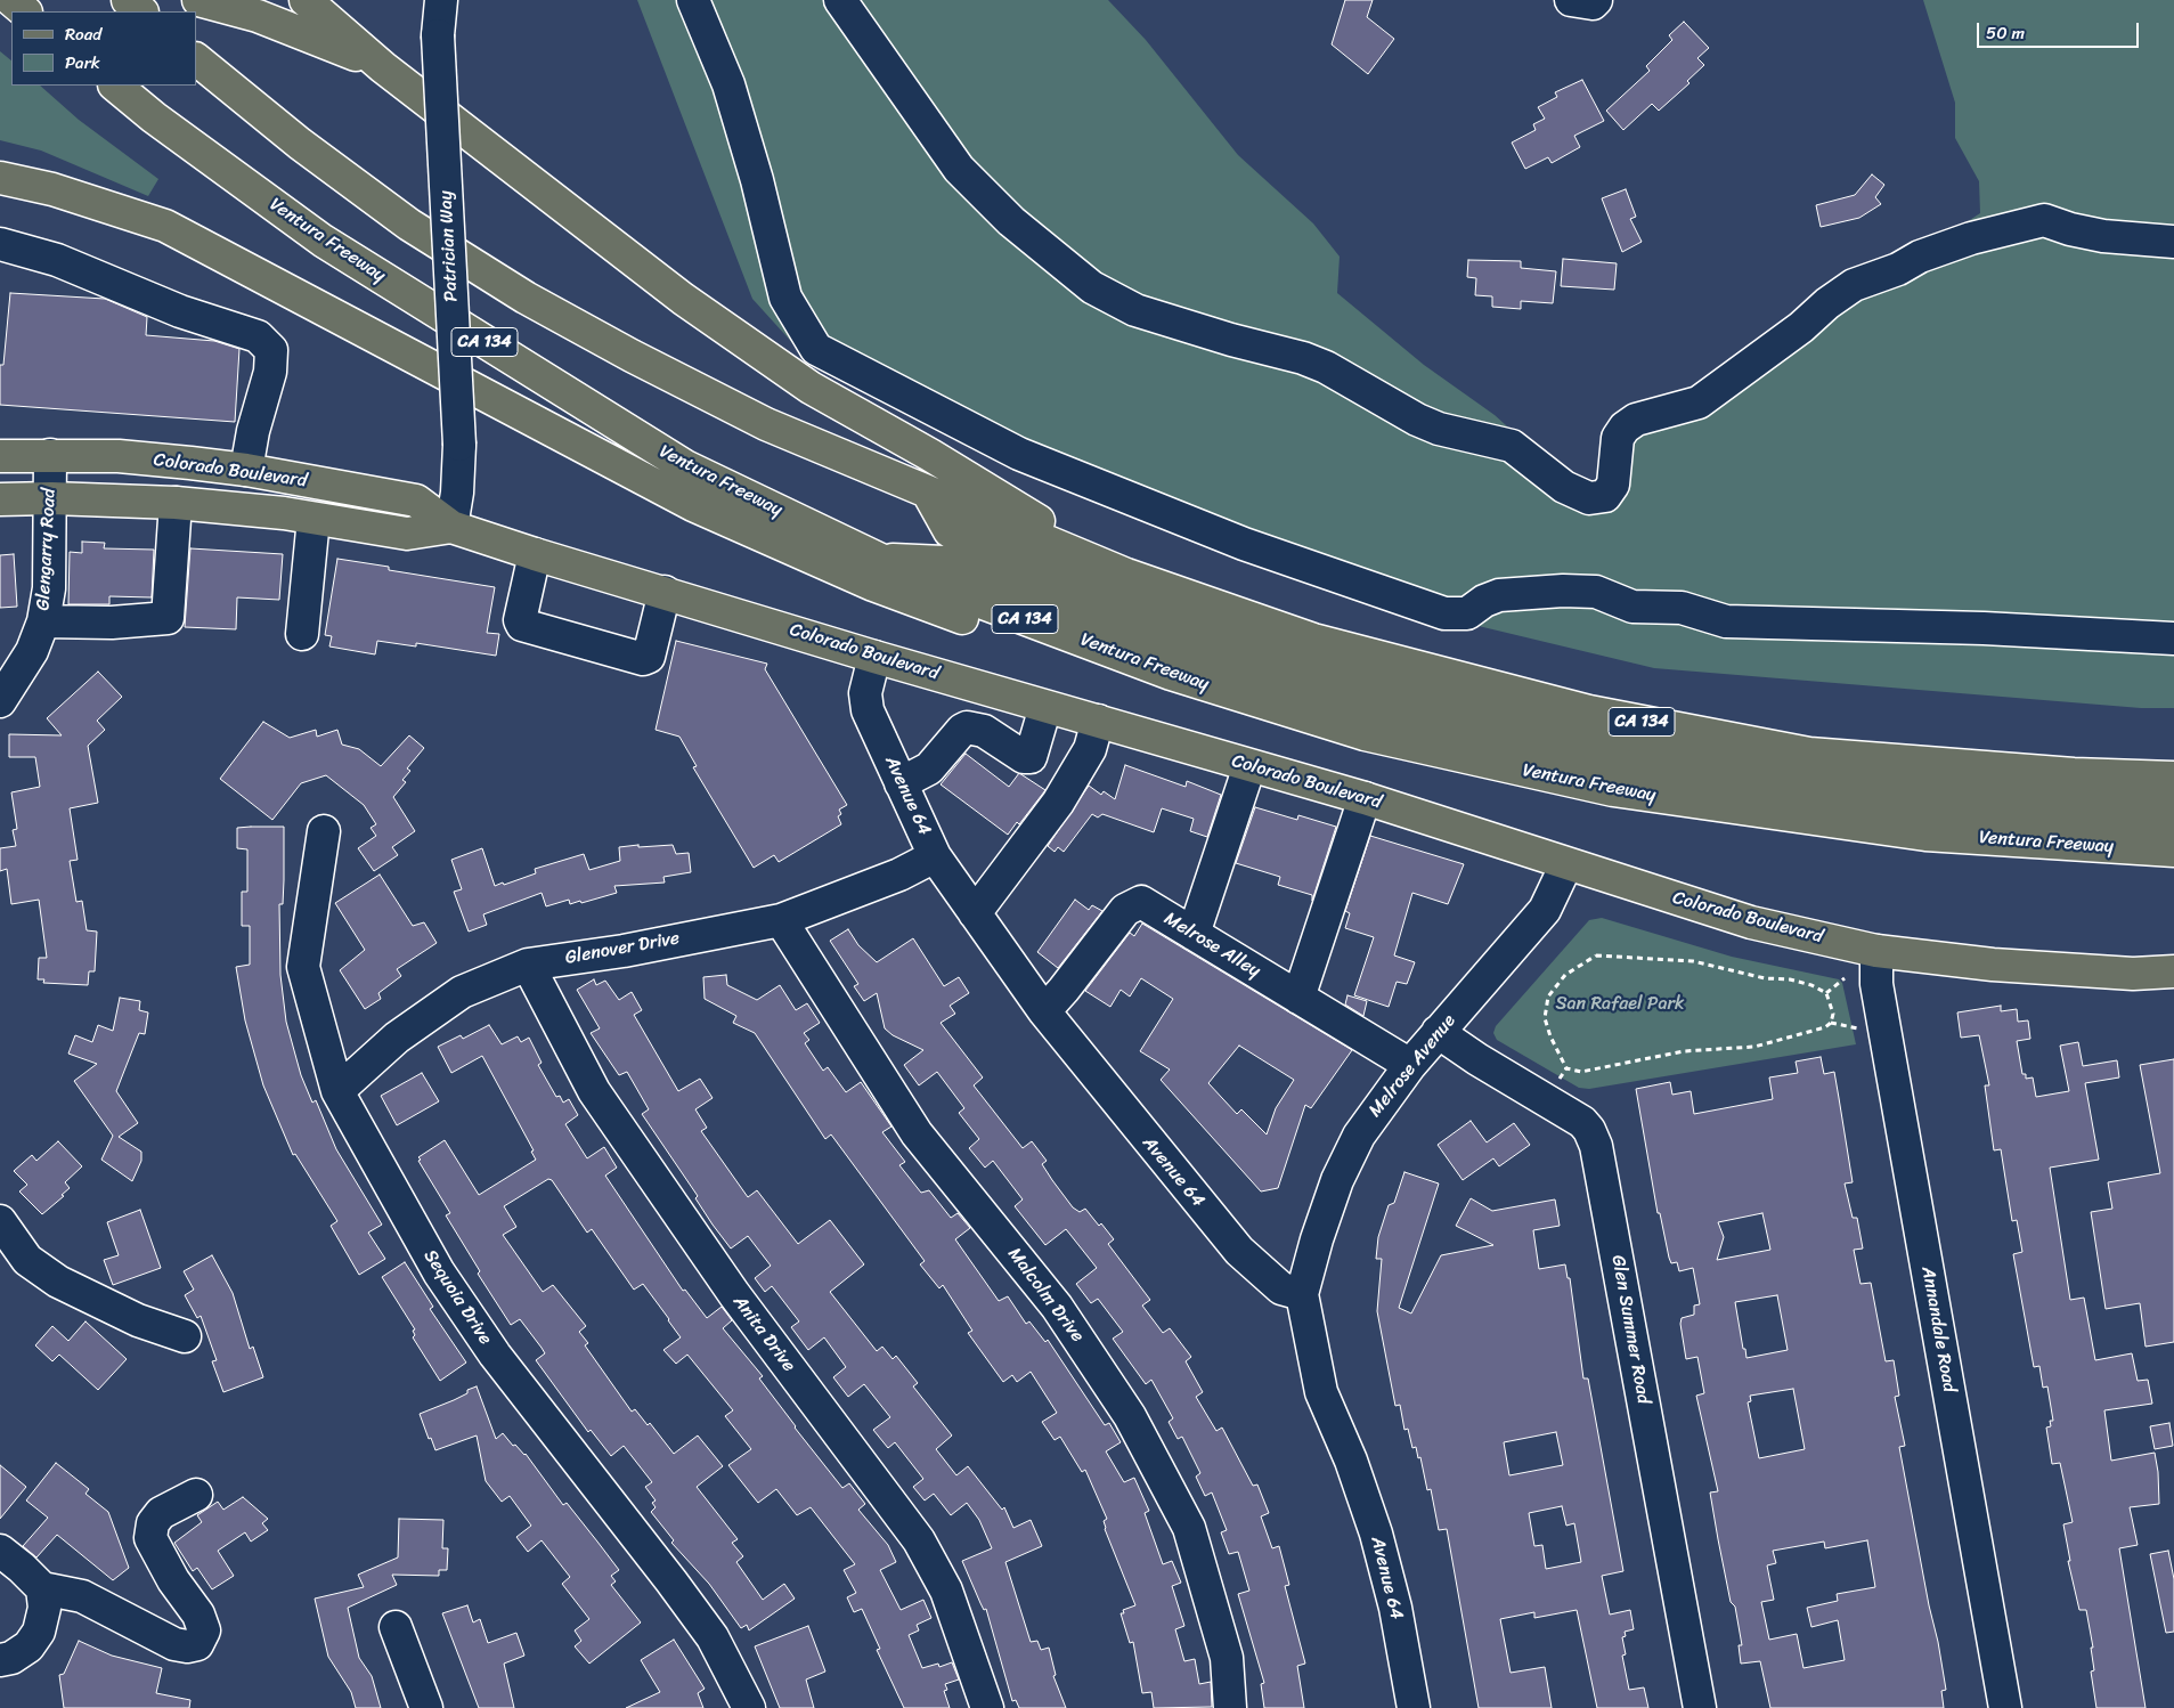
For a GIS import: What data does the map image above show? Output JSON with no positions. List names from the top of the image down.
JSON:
{
  "streets": {
    "main road": ["Ventura Freeway", "CA 134", "Colorado Boulevard"],
    "street": [
      "Patrician Way",
      "Glengarry Road",
      "Avenue 64",
      "Melrose Alley",
      "Glenover Drive",
      "Melrose Avenue",
      "Malcolm Drive",
      "Sequoia Drive",
      "Glen Summer Road",
      "Annandale Road",
      "Anita Drive"
    ]
  },
  "crossings": [
    ["Patrician Way", "Colorado Boulevard"],
    ["Colorado Boulevard", "Glengarry Road"],
    ["Colorado Boulevard", "Avenue 64"],
    ["Colorado Boulevard", "Melrose Avenue"],
    ["Colorado Boulevard", "Annandale Road"],
    ["Avenue 64", "Melrose Alley"],
    ["Avenue 64", "Glenover Drive"],
    ["Avenue 64", "Melrose Avenue"],
    ["Melrose Alley", "Melrose Avenue"],
    ["Glenover Drive", "Malcolm Drive"],
    ["Glenover Drive", "Sequoia Drive"],
    ["Glenover Drive", "Anita Drive"],
    ["Melrose Avenue", "Glen Summer Road"]
  ],
  "parks": ["San Rafael Park"],
  "legend": ["Road", "Park"],
  "scale_bar": "50 m"
}
